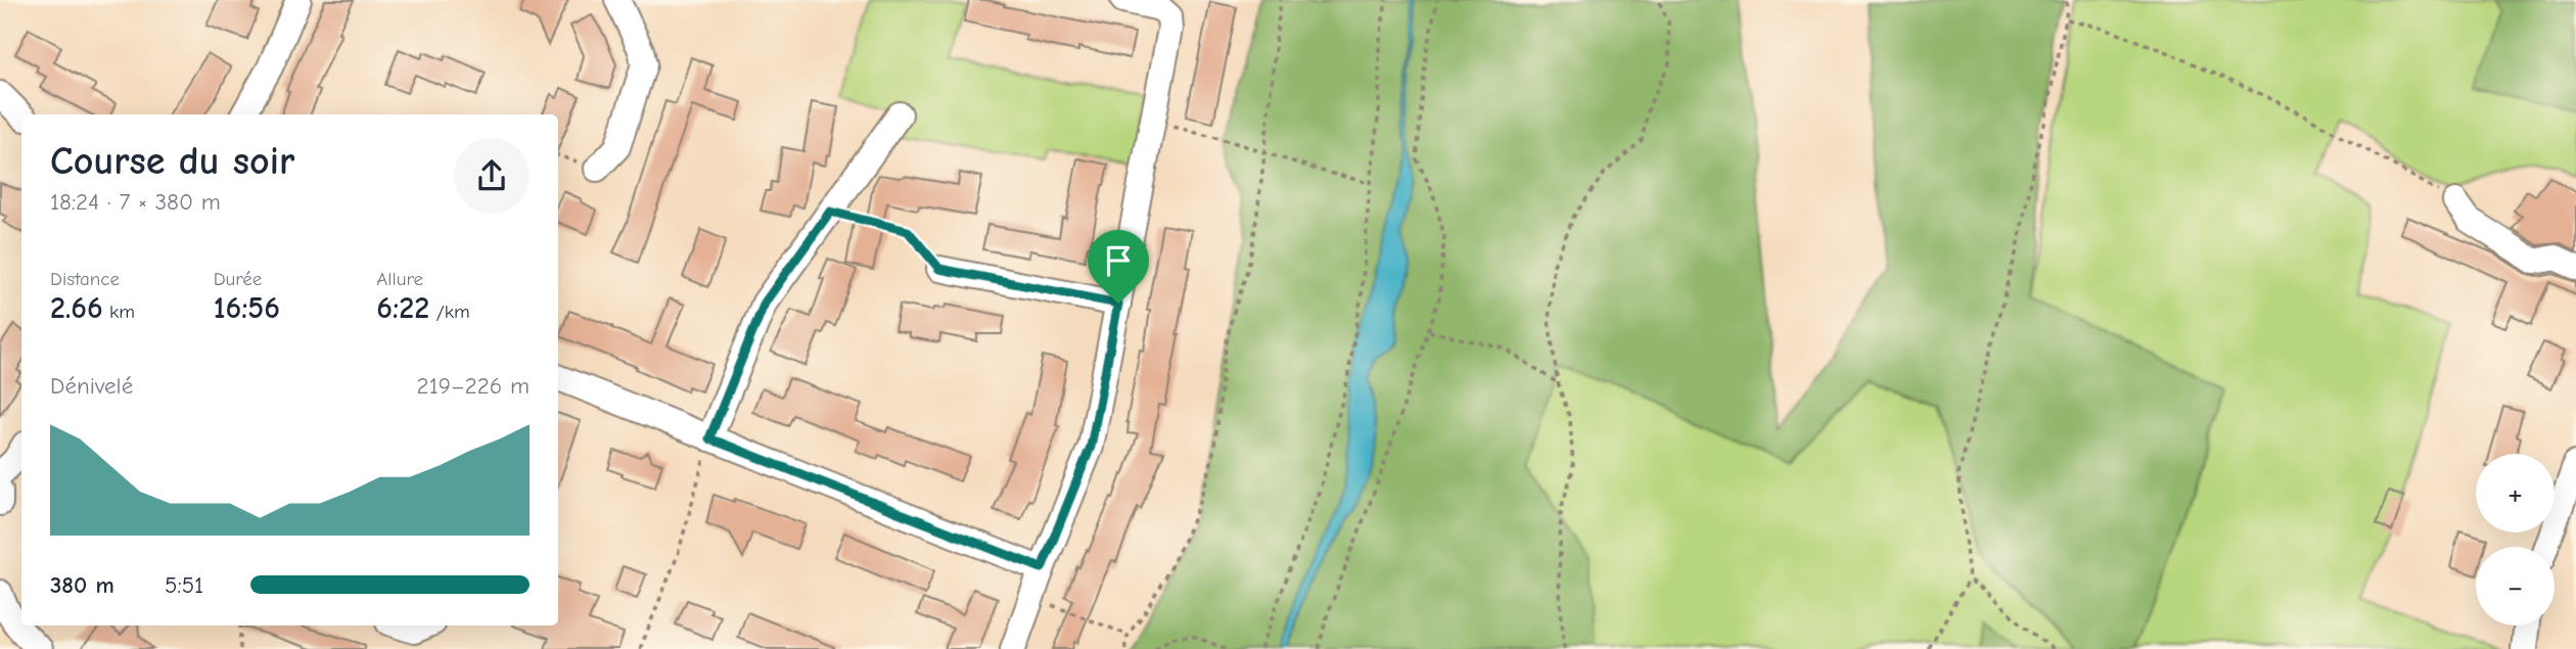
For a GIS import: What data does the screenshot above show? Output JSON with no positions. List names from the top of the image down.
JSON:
{
  "page": {
    "heading": ["Course du soir", "18:24 · 7 × 380 m"],
    "stats": [
      ["Distance", "2.66 km"],
      ["Durée", "16:56"],
      ["Allure", "6:22 /km"]
    ],
    "chart": ["Dénivelé", "219–226 m"],
    "map_buttons": ["+", "−"],
    "list": [
      {
        "name": "380 m",
        "note": "5:51"
      }
    ]
  }
}
